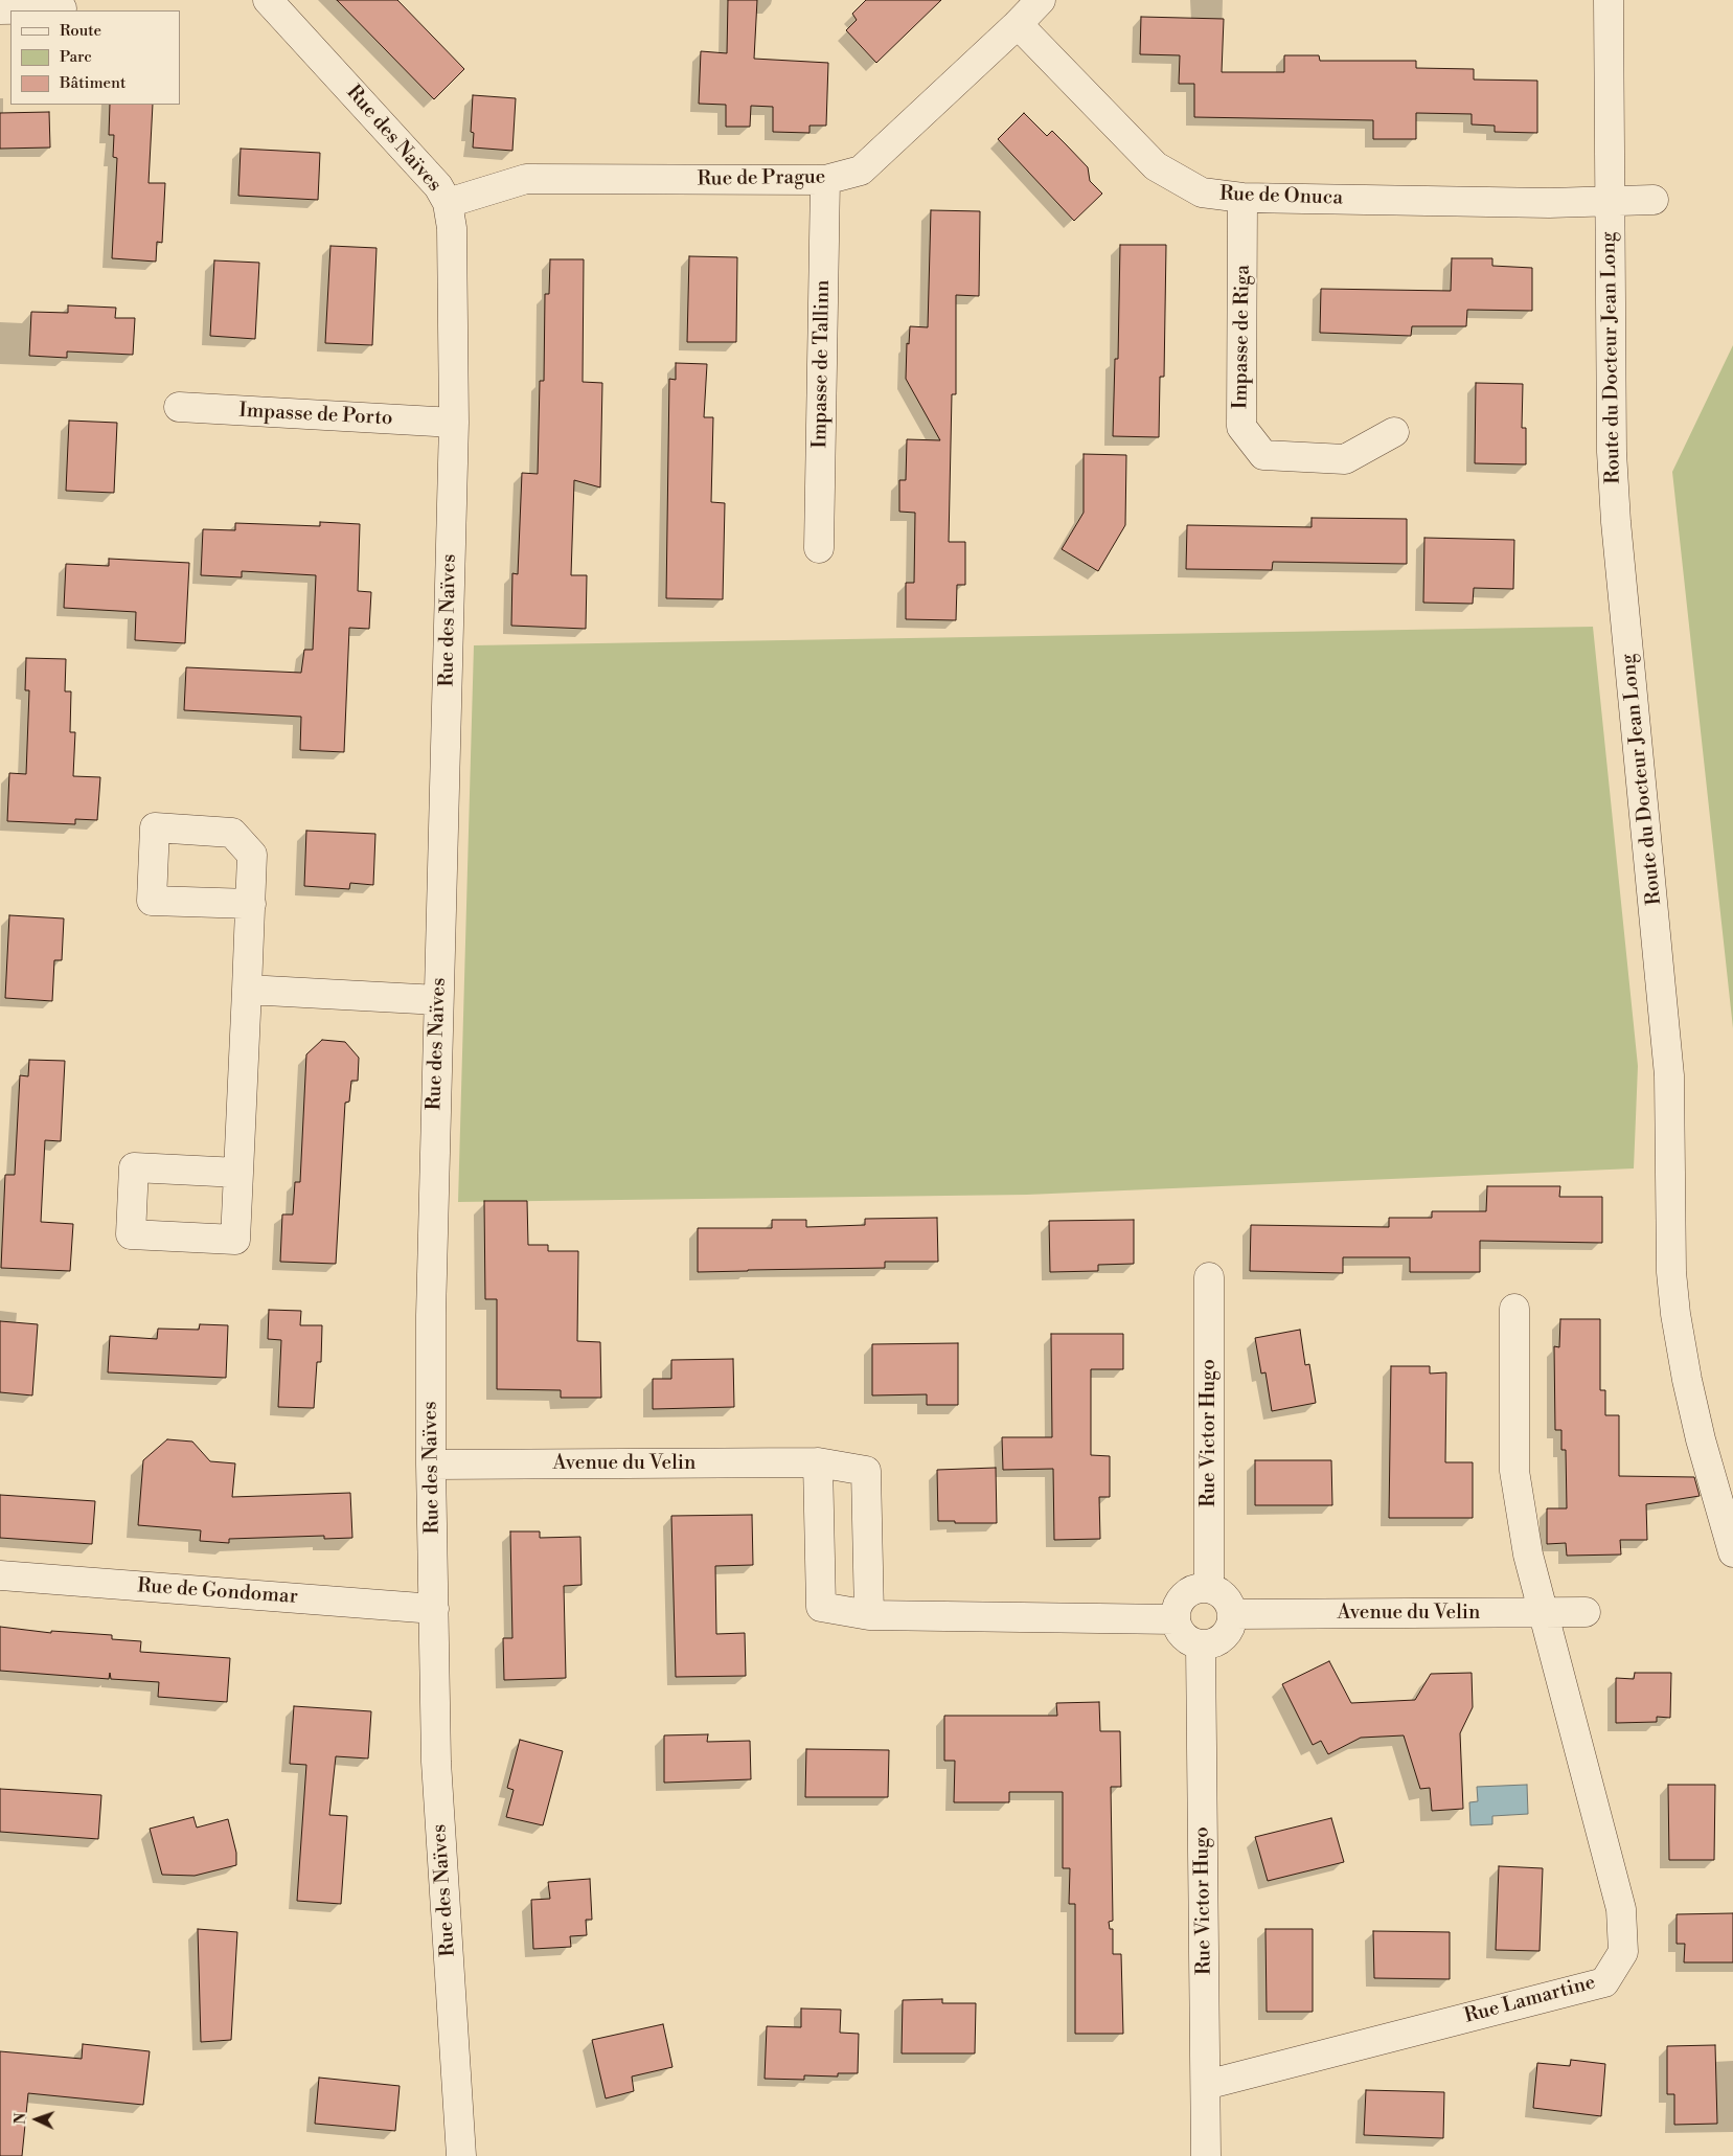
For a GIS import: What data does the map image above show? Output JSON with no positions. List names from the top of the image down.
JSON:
{
  "streets": {
    "street": [
      "Rue des Naïves",
      "Rue de Prague",
      "Rue de Onuca",
      "Impasse de Riga",
      "Route du Docteur Jean Long",
      "Impasse de Tallinn",
      "Impasse de Porto",
      "Rue Victor Hugo",
      "Avenue du Velin",
      "Rue de Gondomar",
      "Rue Lamartine"
    ]
  },
  "crossings": [
    ["Rue des Naïves", "Rue de Prague"],
    ["Rue des Naïves", "Impasse de Porto"],
    ["Rue des Naïves", "Avenue du Velin"],
    ["Rue des Naïves", "Rue de Gondomar"],
    ["Rue de Prague", "Rue de Onuca"],
    ["Rue de Prague", "Impasse de Tallinn"],
    ["Rue de Onuca", "Impasse de Riga"],
    ["Rue de Onuca", "Route du Docteur Jean Long"],
    ["Rue Victor Hugo", "Avenue du Velin"],
    ["Rue Victor Hugo", "Rue Lamartine"],
    ["Avenue du Velin", "Rue Lamartine"]
  ],
  "legend": ["Route", "Parc", "Bâtiment"],
  "north": "left"
}
